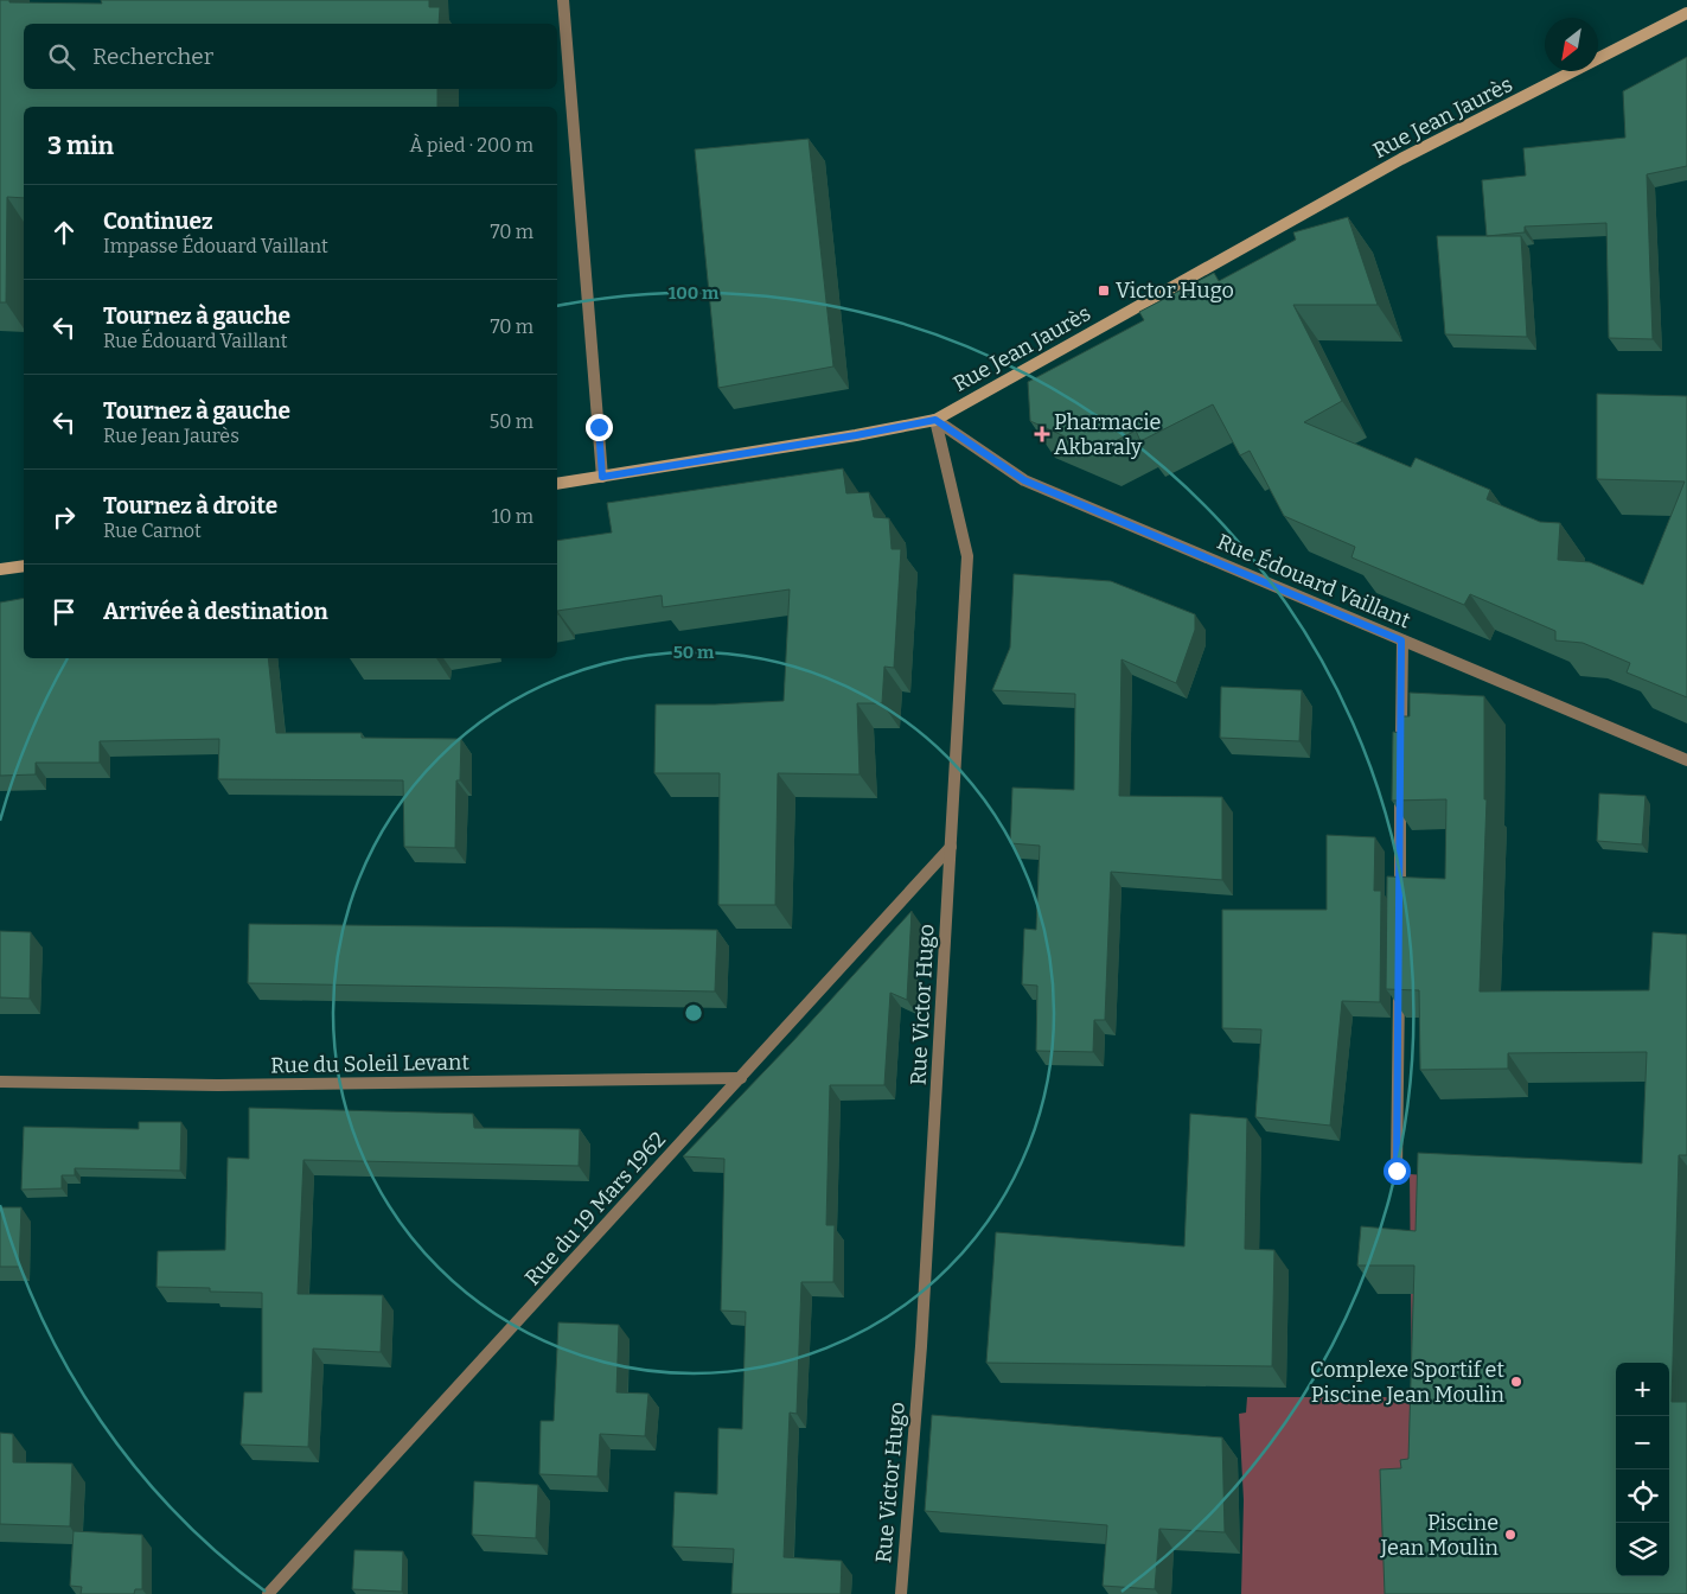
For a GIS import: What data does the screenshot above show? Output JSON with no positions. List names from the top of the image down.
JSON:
{
  "streets": {
    "street": [
      "Rue Jean Jaurès",
      "Rue Édouard Vaillant",
      "Rue Victor Hugo",
      "Rue du Soleil Levant",
      "Rue du 19 Mars 1962"
    ]
  },
  "crossings": [
    ["Rue Jean Jaurès", "Rue Édouard Vaillant"],
    ["Rue Jean Jaurès", "Rue Victor Hugo"],
    ["Rue Édouard Vaillant", "Rue Victor Hugo"],
    ["Rue Victor Hugo", "Rue du 19 Mars 1962"],
    ["Rue du Soleil Levant", "Rue du 19 Mars 1962"]
  ],
  "places": {
    "transit": ["Victor Hugo"],
    "health": ["Pharmacie Akbaraly"],
    "other": ["Complexe Sportif et Piscine Jean Moulin", "Piscine Jean Moulin"]
  },
  "north": "bottom left",
  "page": {
    "search": "Rechercher",
    "heading": ["3 min", "À pied · 200 m"],
    "list": [
      ["Continuez", "Impasse Édouard Vaillant", "70 m"],
      ["Tournez à gauche", "Rue Édouard Vaillant", "70 m"],
      ["Tournez à gauche", "Rue Jean Jaurès", "50 m"],
      ["Tournez à droite", "Rue Carnot", "10 m"],
      "Arrivée à destination"
    ],
    "map_buttons": ["+", "−"]
  },
  "rings": ["100 m", "50 m"]
}
